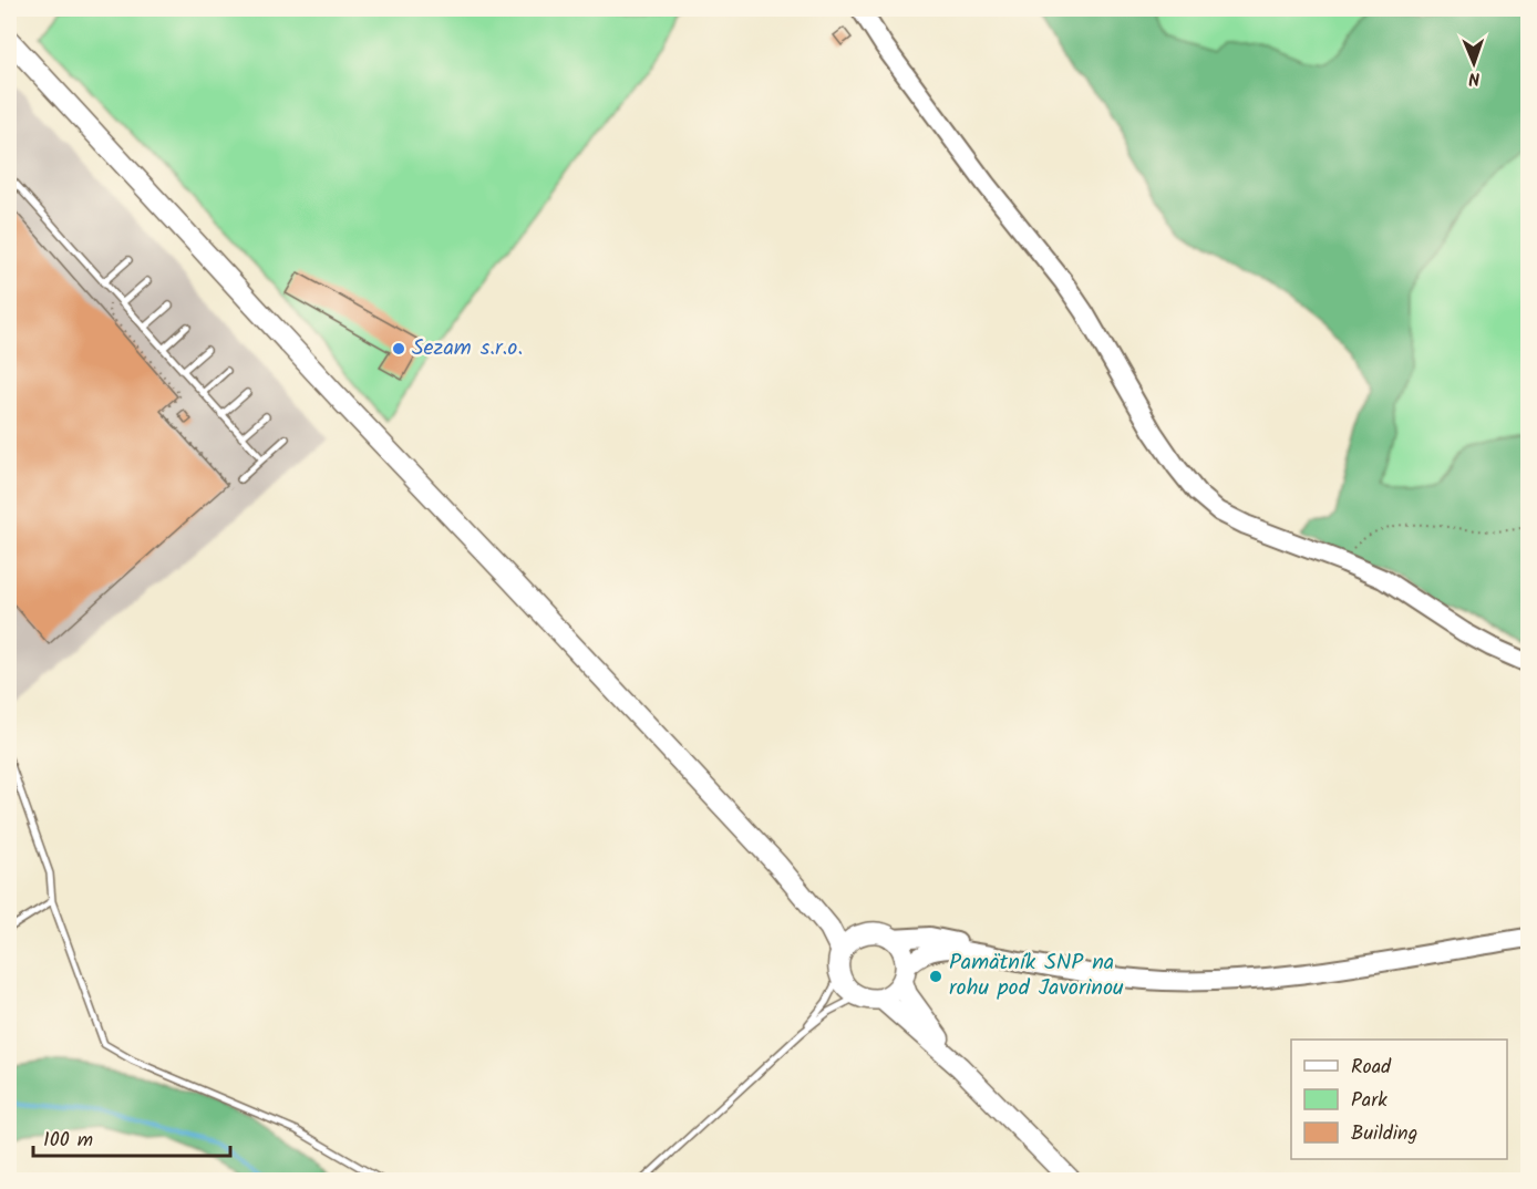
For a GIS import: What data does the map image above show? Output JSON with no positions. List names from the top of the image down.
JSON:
{
  "places": ["Sezam s.r.o.", "Pamätník SNP na rohu pod Javorinou"],
  "legend": ["Road", "Park", "Building"],
  "scale_bar": "100 m",
  "north": "bottom"
}
